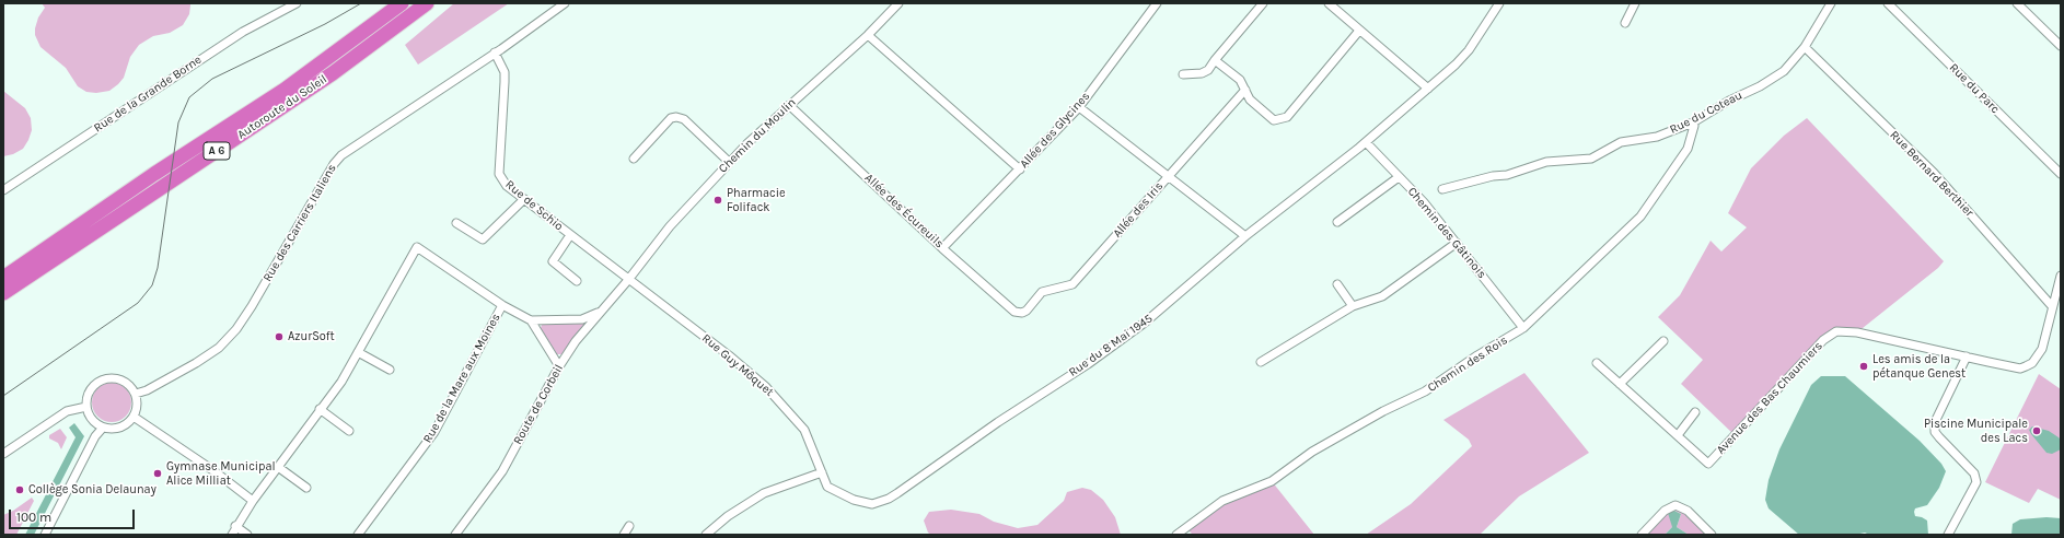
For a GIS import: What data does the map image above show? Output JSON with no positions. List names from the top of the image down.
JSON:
{
  "streets": {
    "highway": ["Autoroute du Soleil", "A 6"],
    "street": [
      "Rue du Parc",
      "Rue de la Grande Borne",
      "Rue du Coteau",
      "Allée des Glycines",
      "Chemin du Moulin",
      "Rue Bernard Berthier",
      "Rue de Schio",
      "Allée des Iris",
      "Allée des Écureuils",
      "Rue des Carriers Italiens",
      "Chemin des Gâtinois",
      "Rue du 8 Mai 1945",
      "Chemin des Rois",
      "Rue Guy Môquet",
      "Rue de la Mare aux Moines",
      "Avenue des Bas Chaumiers",
      "Route de Corbeil"
    ]
  },
  "crossings": [
    ["Rue du Coteau", "Rue Bernard Berthier"],
    ["Rue du Coteau", "Chemin des Rois"],
    ["Allée des Glycines", "Allée des Écureuils"],
    ["Chemin du Moulin", "Rue de Schio"],
    ["Chemin du Moulin", "Allée des Écureuils"],
    ["Chemin du Moulin", "Rue Guy Môquet"],
    ["Chemin du Moulin", "Route de Corbeil"],
    ["Rue Bernard Berthier", "Avenue des Bas Chaumiers"],
    ["Rue de Schio", "Rue des Carriers Italiens"],
    ["Rue de Schio", "Rue Guy Môquet"],
    ["Rue de Schio", "Route de Corbeil"],
    ["Allée des Iris", "Allée des Écureuils"],
    ["Chemin des Gâtinois", "Rue du 8 Mai 1945"],
    ["Chemin des Gâtinois", "Chemin des Rois"],
    ["Rue du 8 Mai 1945", "Rue Guy Môquet"],
    ["Rue Guy Môquet", "Route de Corbeil"]
  ],
  "places": [
    "Pharmacie Folifack",
    "AzurSoft",
    "Les amis de la pétanque Genest",
    "Piscine Municipale des Lacs",
    "Gymnase Municipal Alice Milliat",
    "Collège Sonia Delaunay"
  ],
  "scale_bar": "100 m"
}
